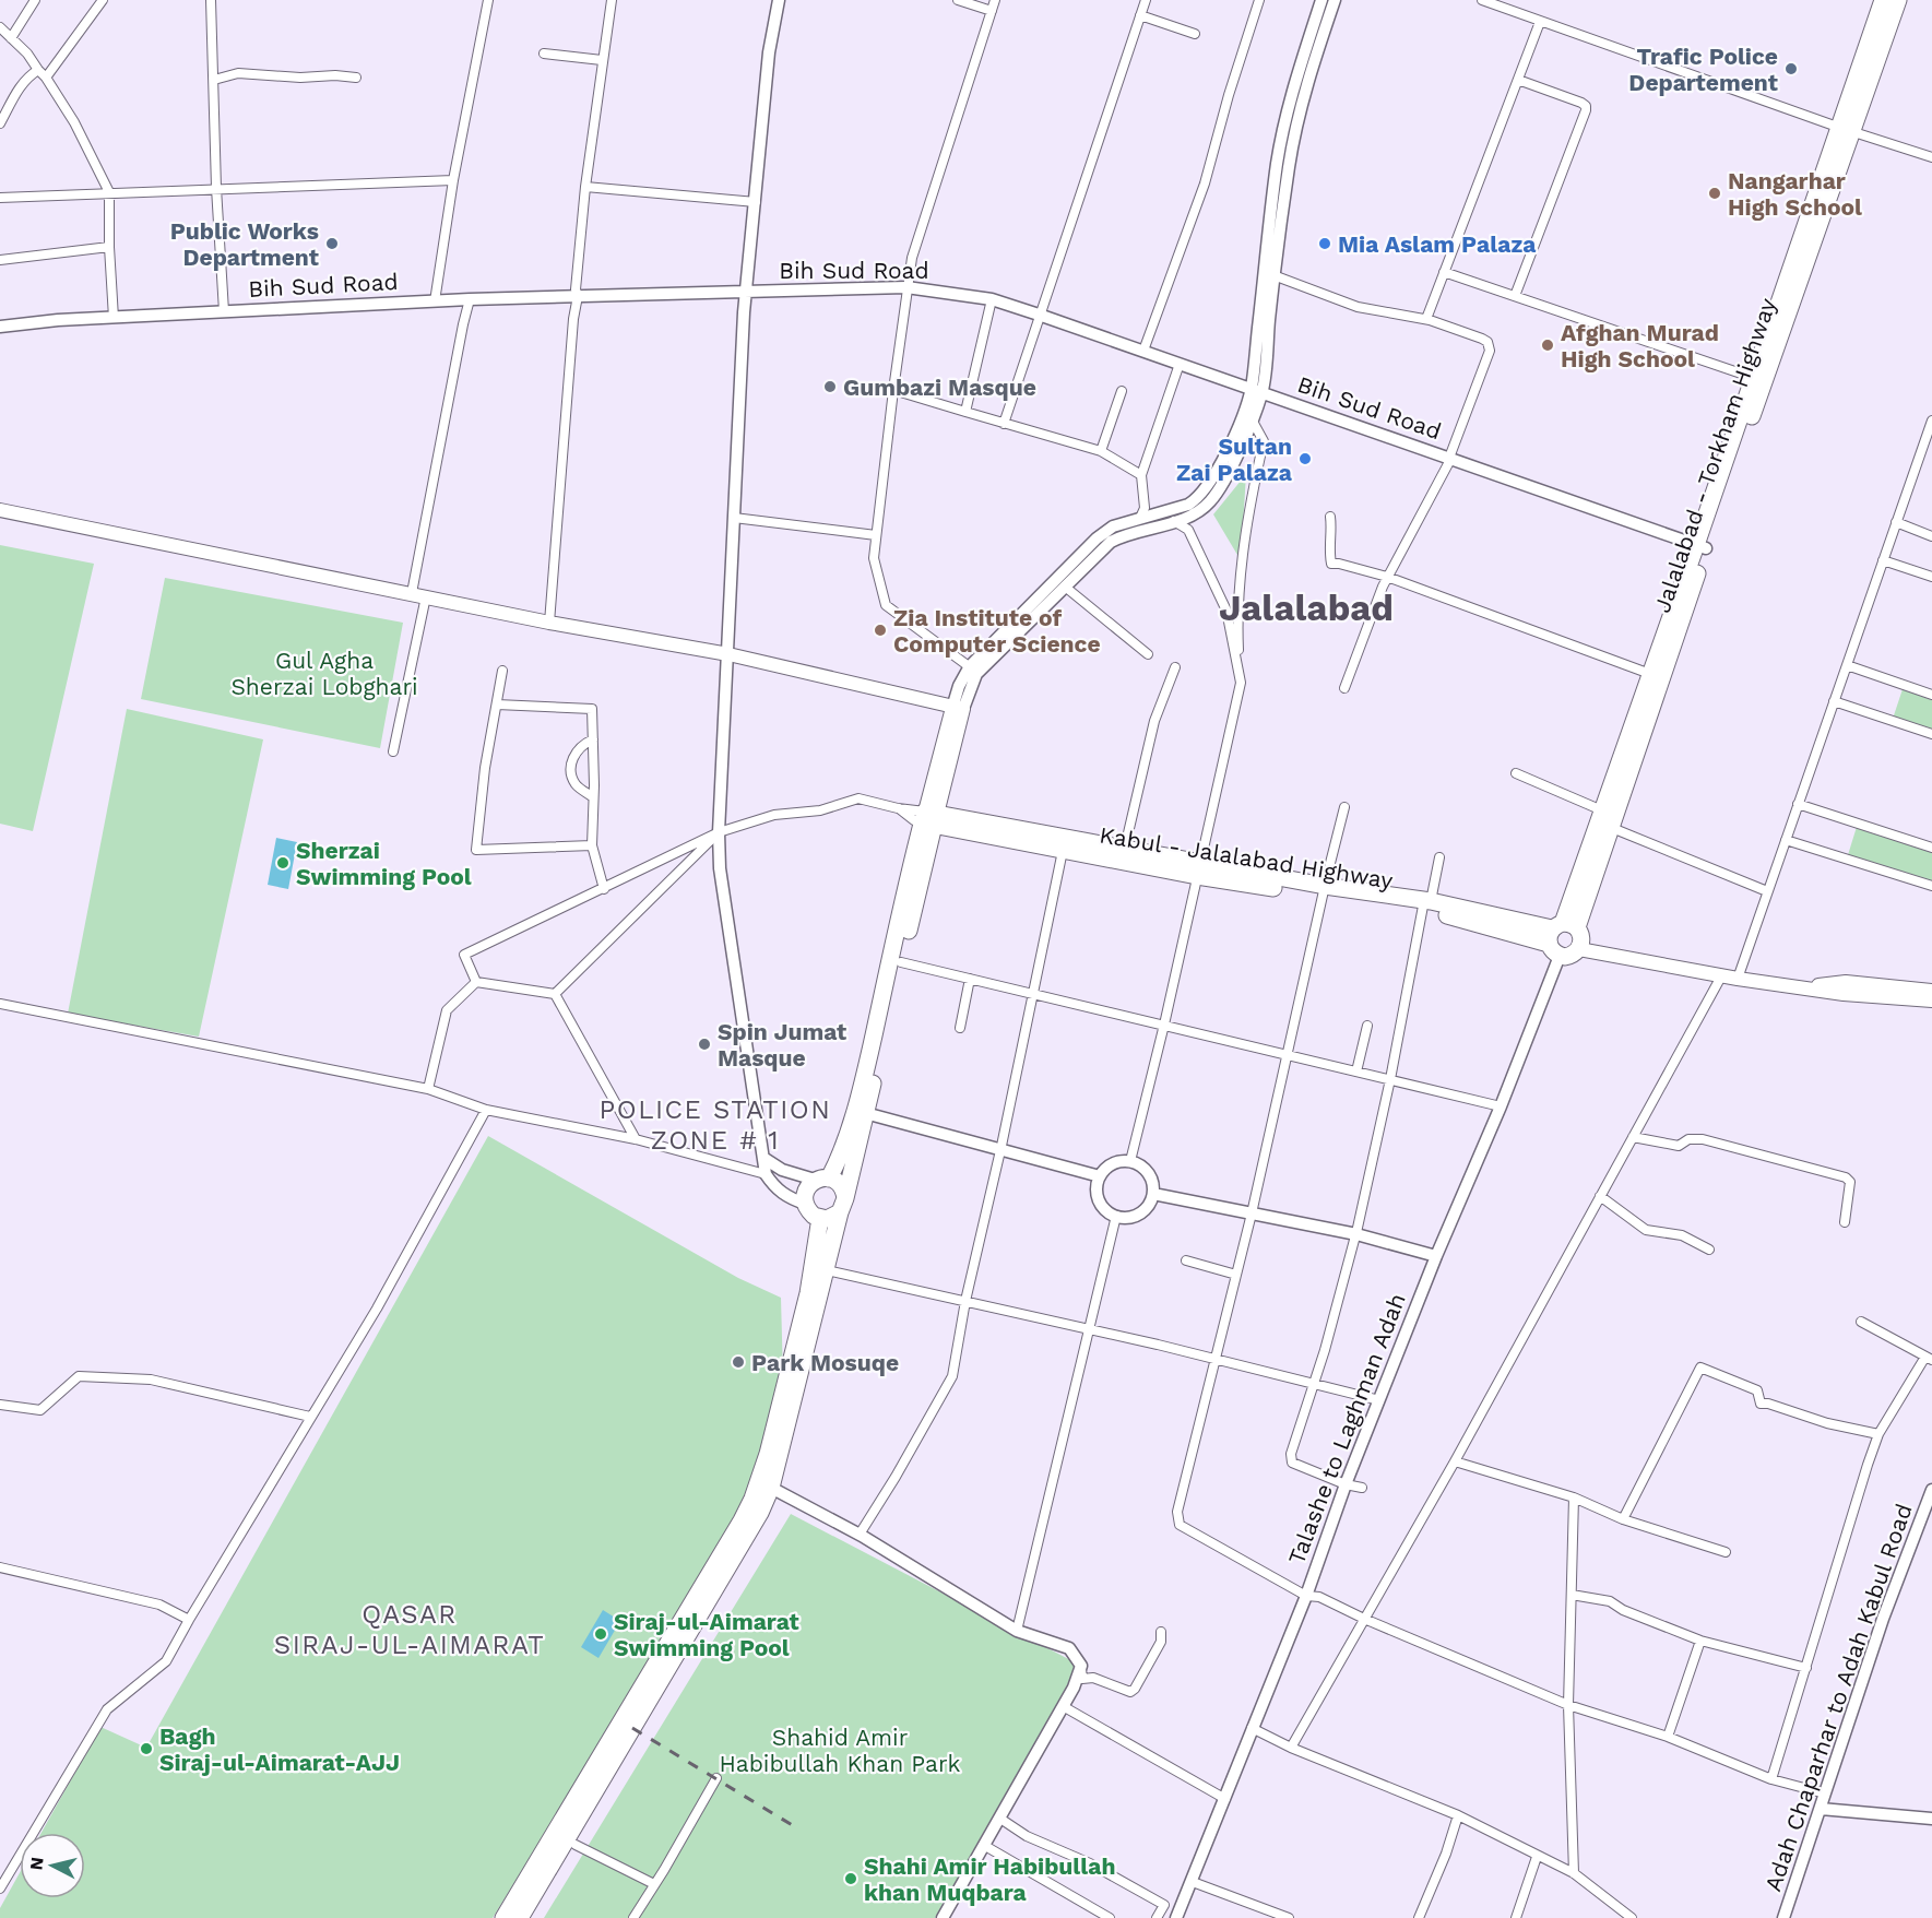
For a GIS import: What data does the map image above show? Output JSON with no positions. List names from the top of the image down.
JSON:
{
  "streets": {
    "highway": ["Jalalabad - Torkham Highway", "Kabul - Jalalabad Highway"],
    "main road": ["Bih Sud Road", "Talashe to Laghman Adah", "Adah Chaparhar to Adah Kabul Road"]
  },
  "crossings": [
    ["Bih Sud Road", "Jalalabad - Torkham Highway"],
    ["Jalalabad - Torkham Highway", "Kabul - Jalalabad Highway"],
    ["Jalalabad - Torkham Highway", "Talashe to Laghman Adah"],
    ["Kabul - Jalalabad Highway", "Talashe to Laghman Adah"]
  ],
  "districts": ["Jalalabad", "POLICE STATION ZONE # 1", "QASAR SIRAJ-UL-AIMARAT"],
  "parks": ["Gul Agha Sherzai Lobghari", "Shahid Amir Habibullah Khan Park"],
  "places": [
    "Trafic Police Departement",
    "Nangarhar High School",
    "Public Works Department",
    "Mia Aslam Palaza",
    "Afghan Murad High School",
    "Gumbazi Masque",
    "Sultan Zai Palaza",
    "Zia Institute of Computer Science",
    "Sherzai Swimming Pool",
    "Spin Jumat Masque",
    "Park Mosuqe",
    "Siraj-ul-Aimarat Swimming Pool",
    "Bagh Siraj-ul-Aimarat-AJJ",
    "Shahi Amir Habibullah khan Muqbara"
  ],
  "north": "left"
}
